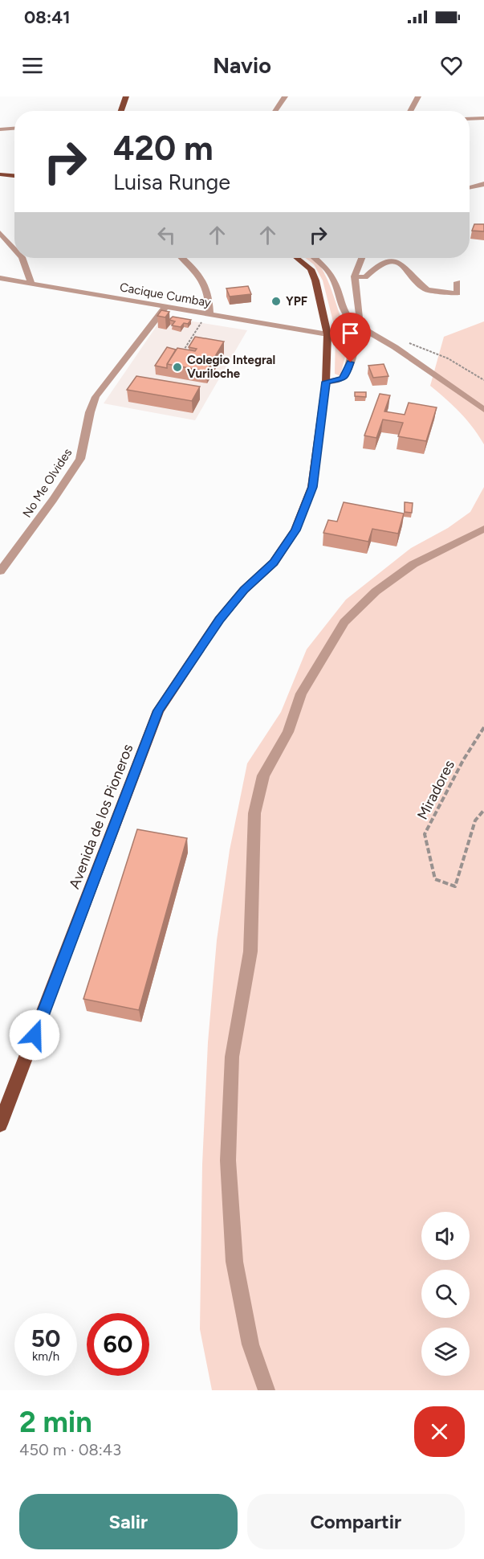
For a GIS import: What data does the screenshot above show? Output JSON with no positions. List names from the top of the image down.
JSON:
{
  "streets": {
    "main road": ["Avenida de los Pioneros"],
    "street": ["Cacique Cumbay", "No Me Olvides"],
    "path": ["Miradores"]
  },
  "crossings": [
    ["Cacique Cumbay", "No Me Olvides"],
    ["Cacique Cumbay", "Avenida de los Pioneros"]
  ],
  "places": ["YPF", "Colegio Integral Vuriloche"],
  "page": {
    "status": "08:41",
    "header": "Navio",
    "turn": ["420 m", "Luisa Runge"],
    "speed": "50 km/h",
    "limit": "60",
    "heading": ["2 min", "450 m · 08:43"],
    "buttons": ["Salir", "Compartir"]
  }
}
